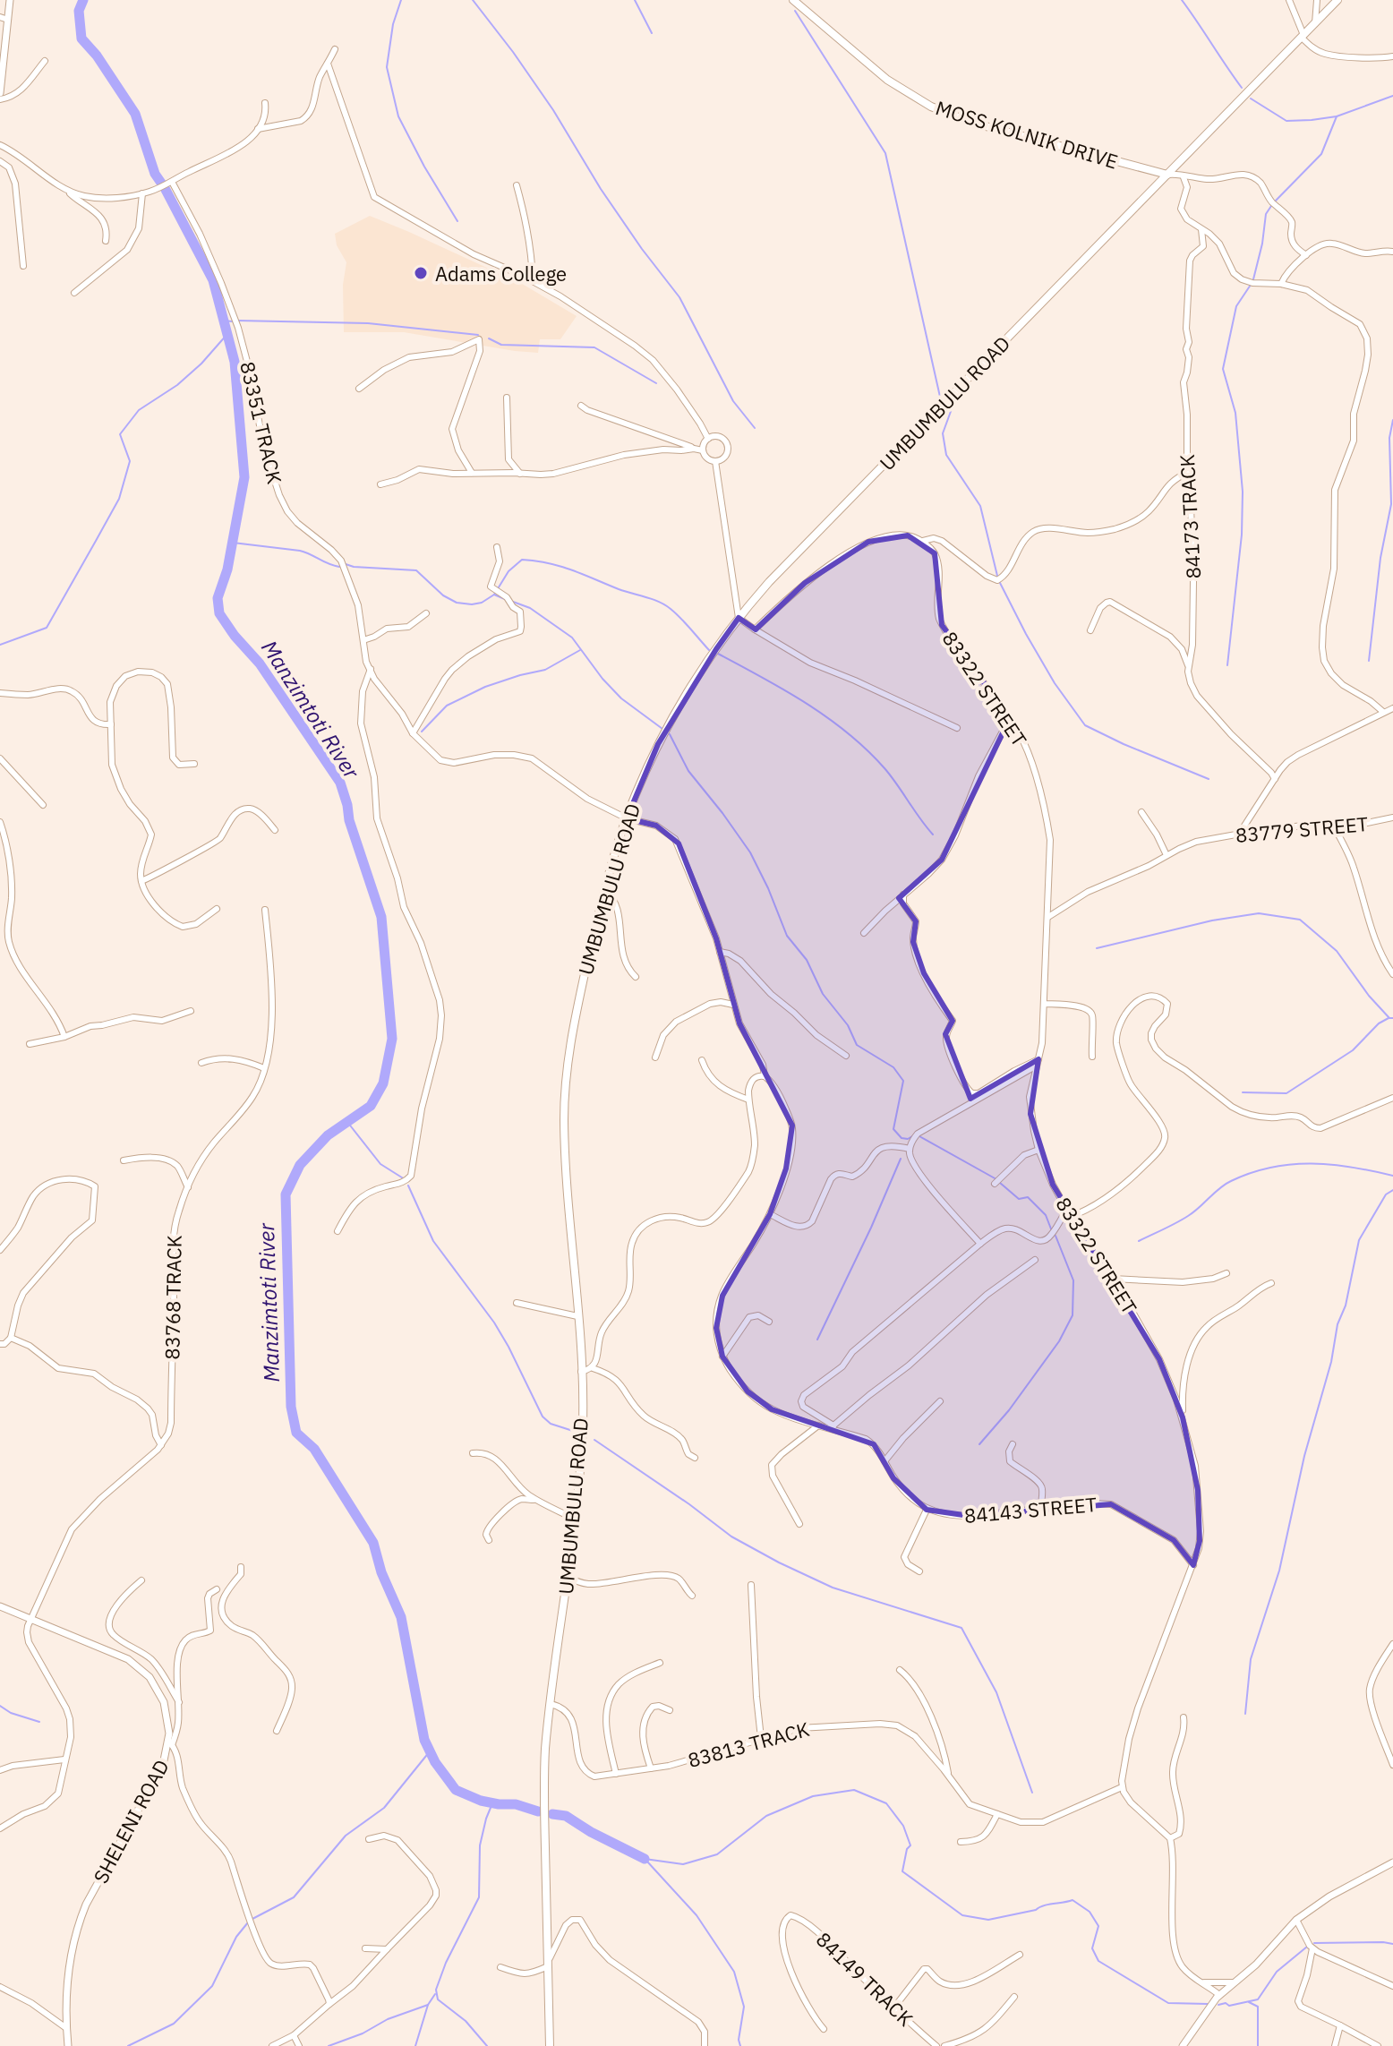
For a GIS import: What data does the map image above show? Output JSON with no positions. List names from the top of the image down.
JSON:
{
  "streets": {
    "main road": ["MOSS KOLNIK DRIVE", "UMBUMBULU ROAD"],
    "street": [
      "83351 TRACK",
      "84173 TRACK",
      "83322 STREET",
      "83779 STREET",
      "83768 TRACK",
      "84143 STREET",
      "83813 TRACK",
      "SHELENI ROAD",
      "84149 TRACK"
    ]
  },
  "crossings": [
    ["MOSS KOLNIK DRIVE", "UMBUMBULU ROAD"],
    ["UMBUMBULU ROAD", "83351 TRACK"],
    ["UMBUMBULU ROAD", "83813 TRACK"],
    ["83322 STREET", "83779 STREET"],
    ["83322 STREET", "84143 STREET"],
    ["83322 STREET", "83813 TRACK"]
  ],
  "water": ["Manzimtoti River"],
  "places": ["Adams College"]
}
